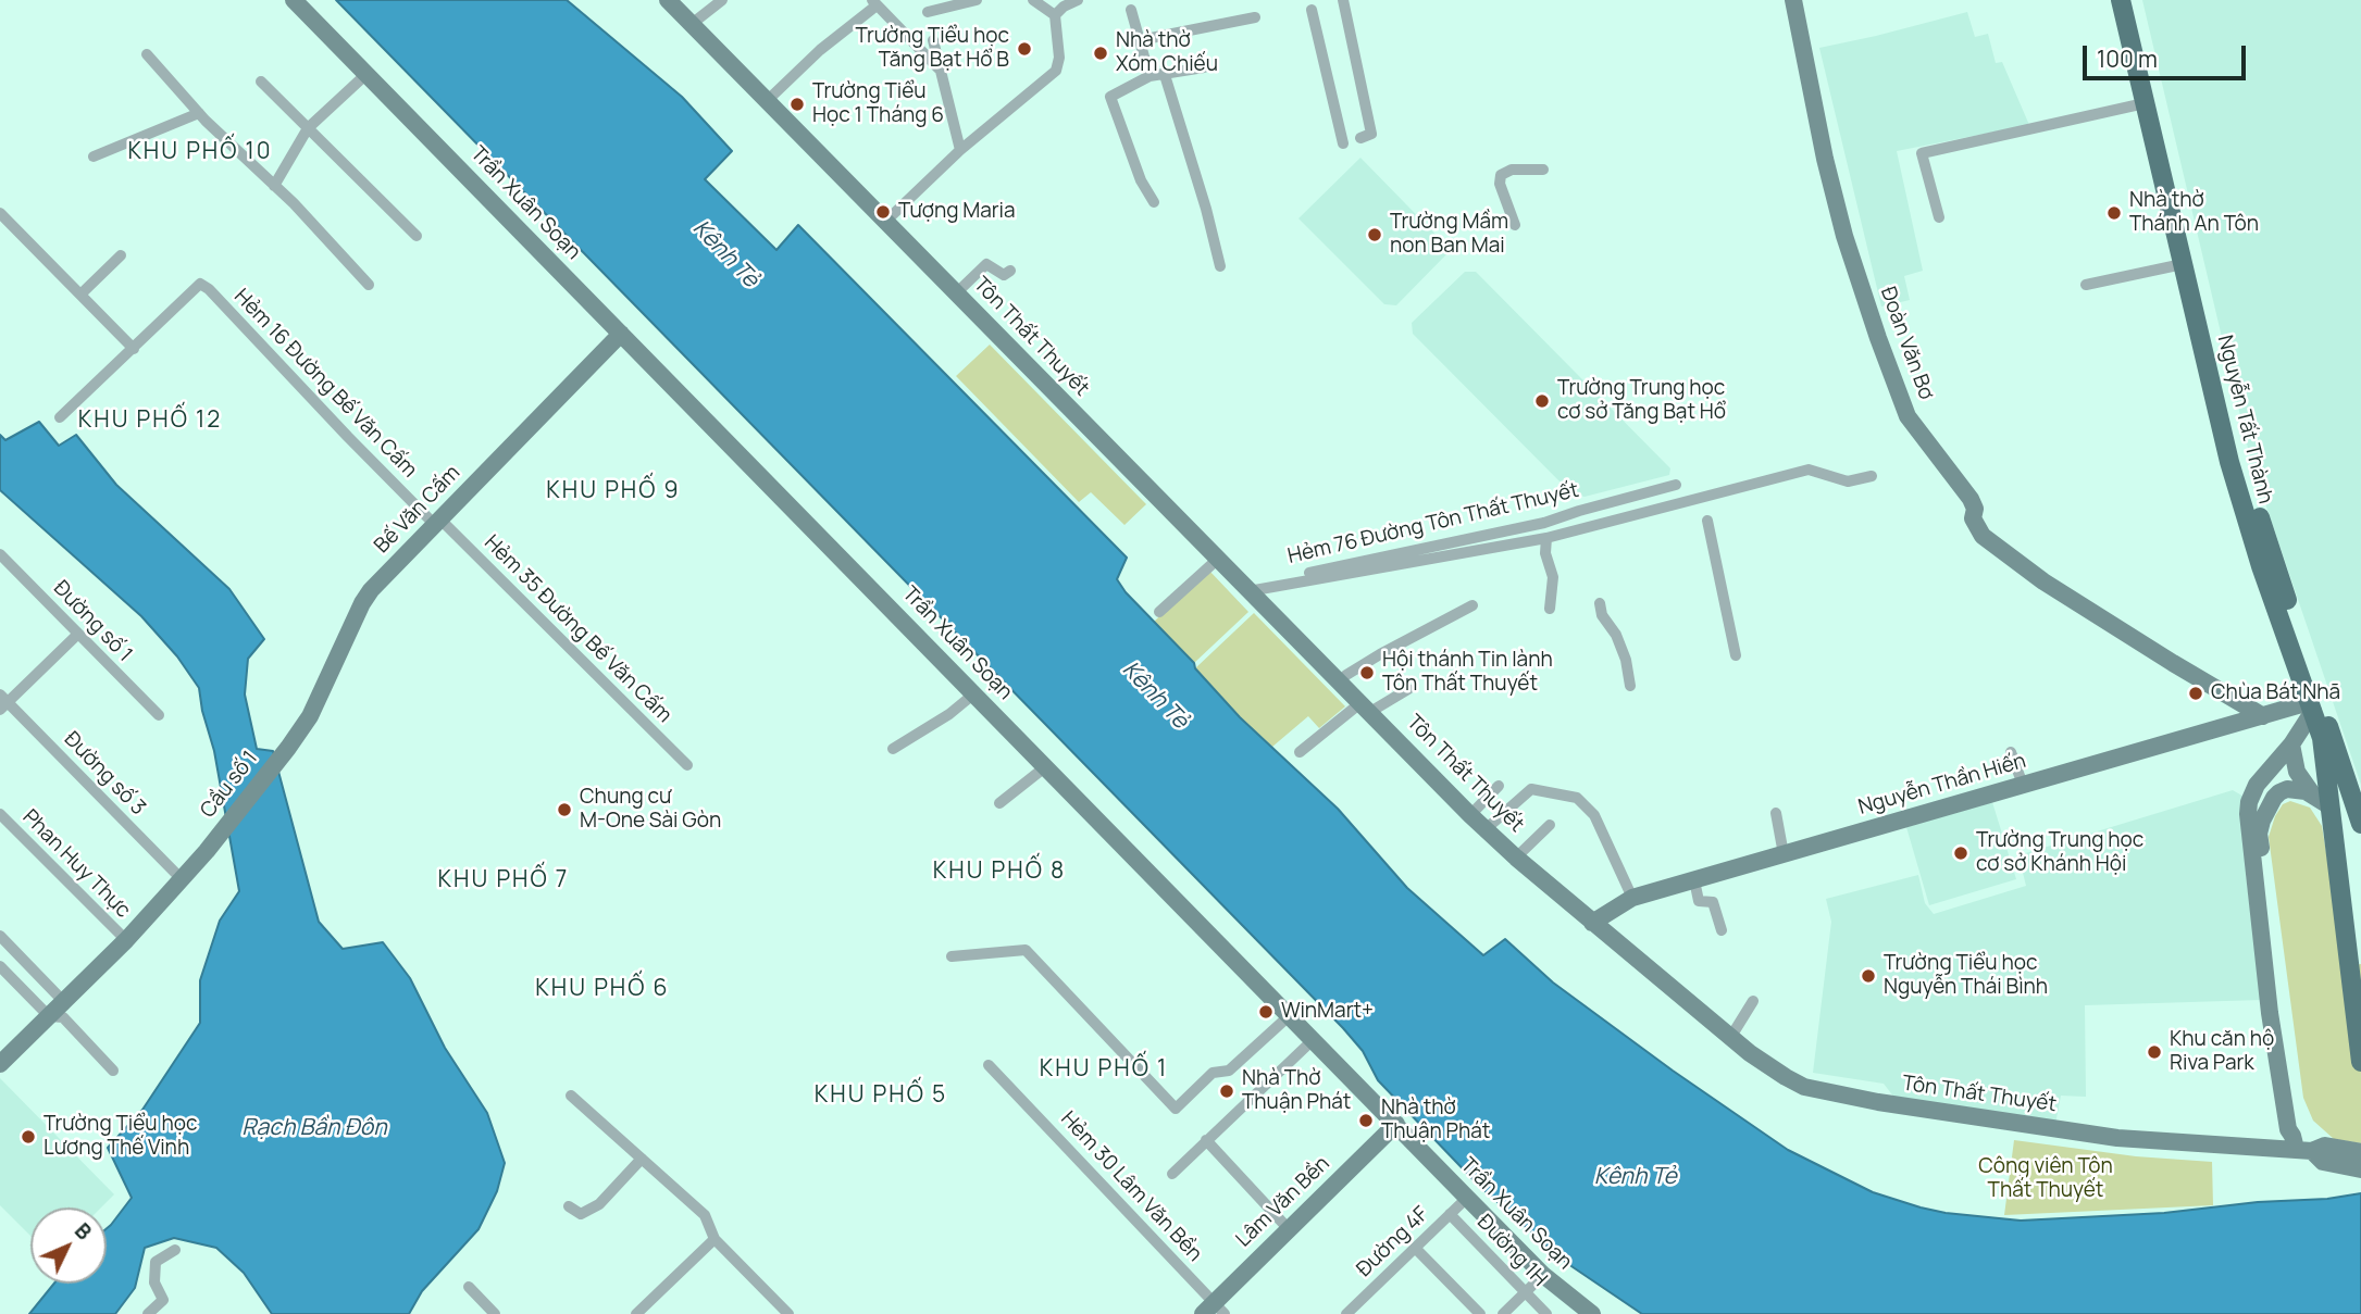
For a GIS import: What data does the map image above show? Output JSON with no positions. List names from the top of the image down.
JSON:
{
  "streets": {
    "main road": [
      "Trần Xuân Soạn",
      "Tôn Thất Thuyết",
      "Đoàn Văn Bơ",
      "Nguyễn Tất Thành",
      "Bế Văn Cấm",
      "Cầu số 1",
      "Nguyễn Thần Hiến",
      "Lâm Văn Bền"
    ],
    "street": [
      "Hẻm 16 Đường Bế Văn Cấm",
      "Hẻm 76 Đường Tôn Thất Thuyết",
      "Đường số 1",
      "Hẻm 35 Đường Bế Văn Cấm",
      "Đường số 3",
      "Phan Huy Thực",
      "Hẻm 30 Lâm Văn Bền",
      "Đường 4F",
      "Đường 1H"
    ]
  },
  "crossings": [
    ["Trần Xuân Soạn", "Bế Văn Cấm"],
    ["Trần Xuân Soạn", "Lâm Văn Bền"],
    ["Trần Xuân Soạn", "Đường 4F"],
    ["Tôn Thất Thuyết", "Hẻm 76 Đường Tôn Thất Thuyết"],
    ["Tôn Thất Thuyết", "Nguyễn Thần Hiến"],
    ["Đoàn Văn Bơ", "Nguyễn Thần Hiến"],
    ["Hẻm 16 Đường Bế Văn Cấm", "Bế Văn Cấm"],
    ["Hẻm 16 Đường Bế Văn Cấm", "Hẻm 35 Đường Bế Văn Cấm"],
    ["Nguyễn Tất Thành", "Nguyễn Thần Hiến"],
    ["Bế Văn Cấm", "Hẻm 35 Đường Bế Văn Cấm"],
    ["Bế Văn Cấm", "Cầu số 1"],
    ["Đường số 3", "Cầu số 1"],
    ["Hẻm 30 Lâm Văn Bền", "Lâm Văn Bền"],
    ["Đường 4F", "Đường 1H"]
  ],
  "districts": [
    "KHU PHỐ 10",
    "KHU PHỐ 12",
    "KHU PHỐ 9",
    "KHU PHỐ 8",
    "KHU PHỐ 7",
    "KHU PHỐ 6",
    "KHU PHỐ 1",
    "KHU PHỐ 5"
  ],
  "water": ["Kênh Tẻ", "Rạch Bần Đôn"],
  "parks": ["Công viên Tôn Thất Thuyết"],
  "places": [
    "Trường Tiểu học Tăng Bạt Hổ B",
    "Nhà thờ Xóm Chiếu",
    "Trường Tiểu Học 1 Tháng 6",
    "Tượng Maria",
    "Nhà thờ Thánh An Tôn",
    "Trường Mầm non Ban Mai",
    "Trường Trung học cơ sở Tăng Bạt Hổ",
    "Hội thánh Tin lành Tôn Thất Thuyết",
    "Chùa Bát Nhã",
    "Chung cư M-One Sài Gòn",
    "Trường Trung học cơ sở Khánh Hội",
    "Trường Tiểu học Nguyễn Thái Bình",
    "WinMart+",
    "Khu căn hộ Riva Park",
    "Nhà Thờ Thuận Phát",
    "Nhà thờ Thuận Phát",
    "Trường Tiểu học Lương Thế Vinh"
  ],
  "scale_bar": "100 m",
  "north": "top right"
}
